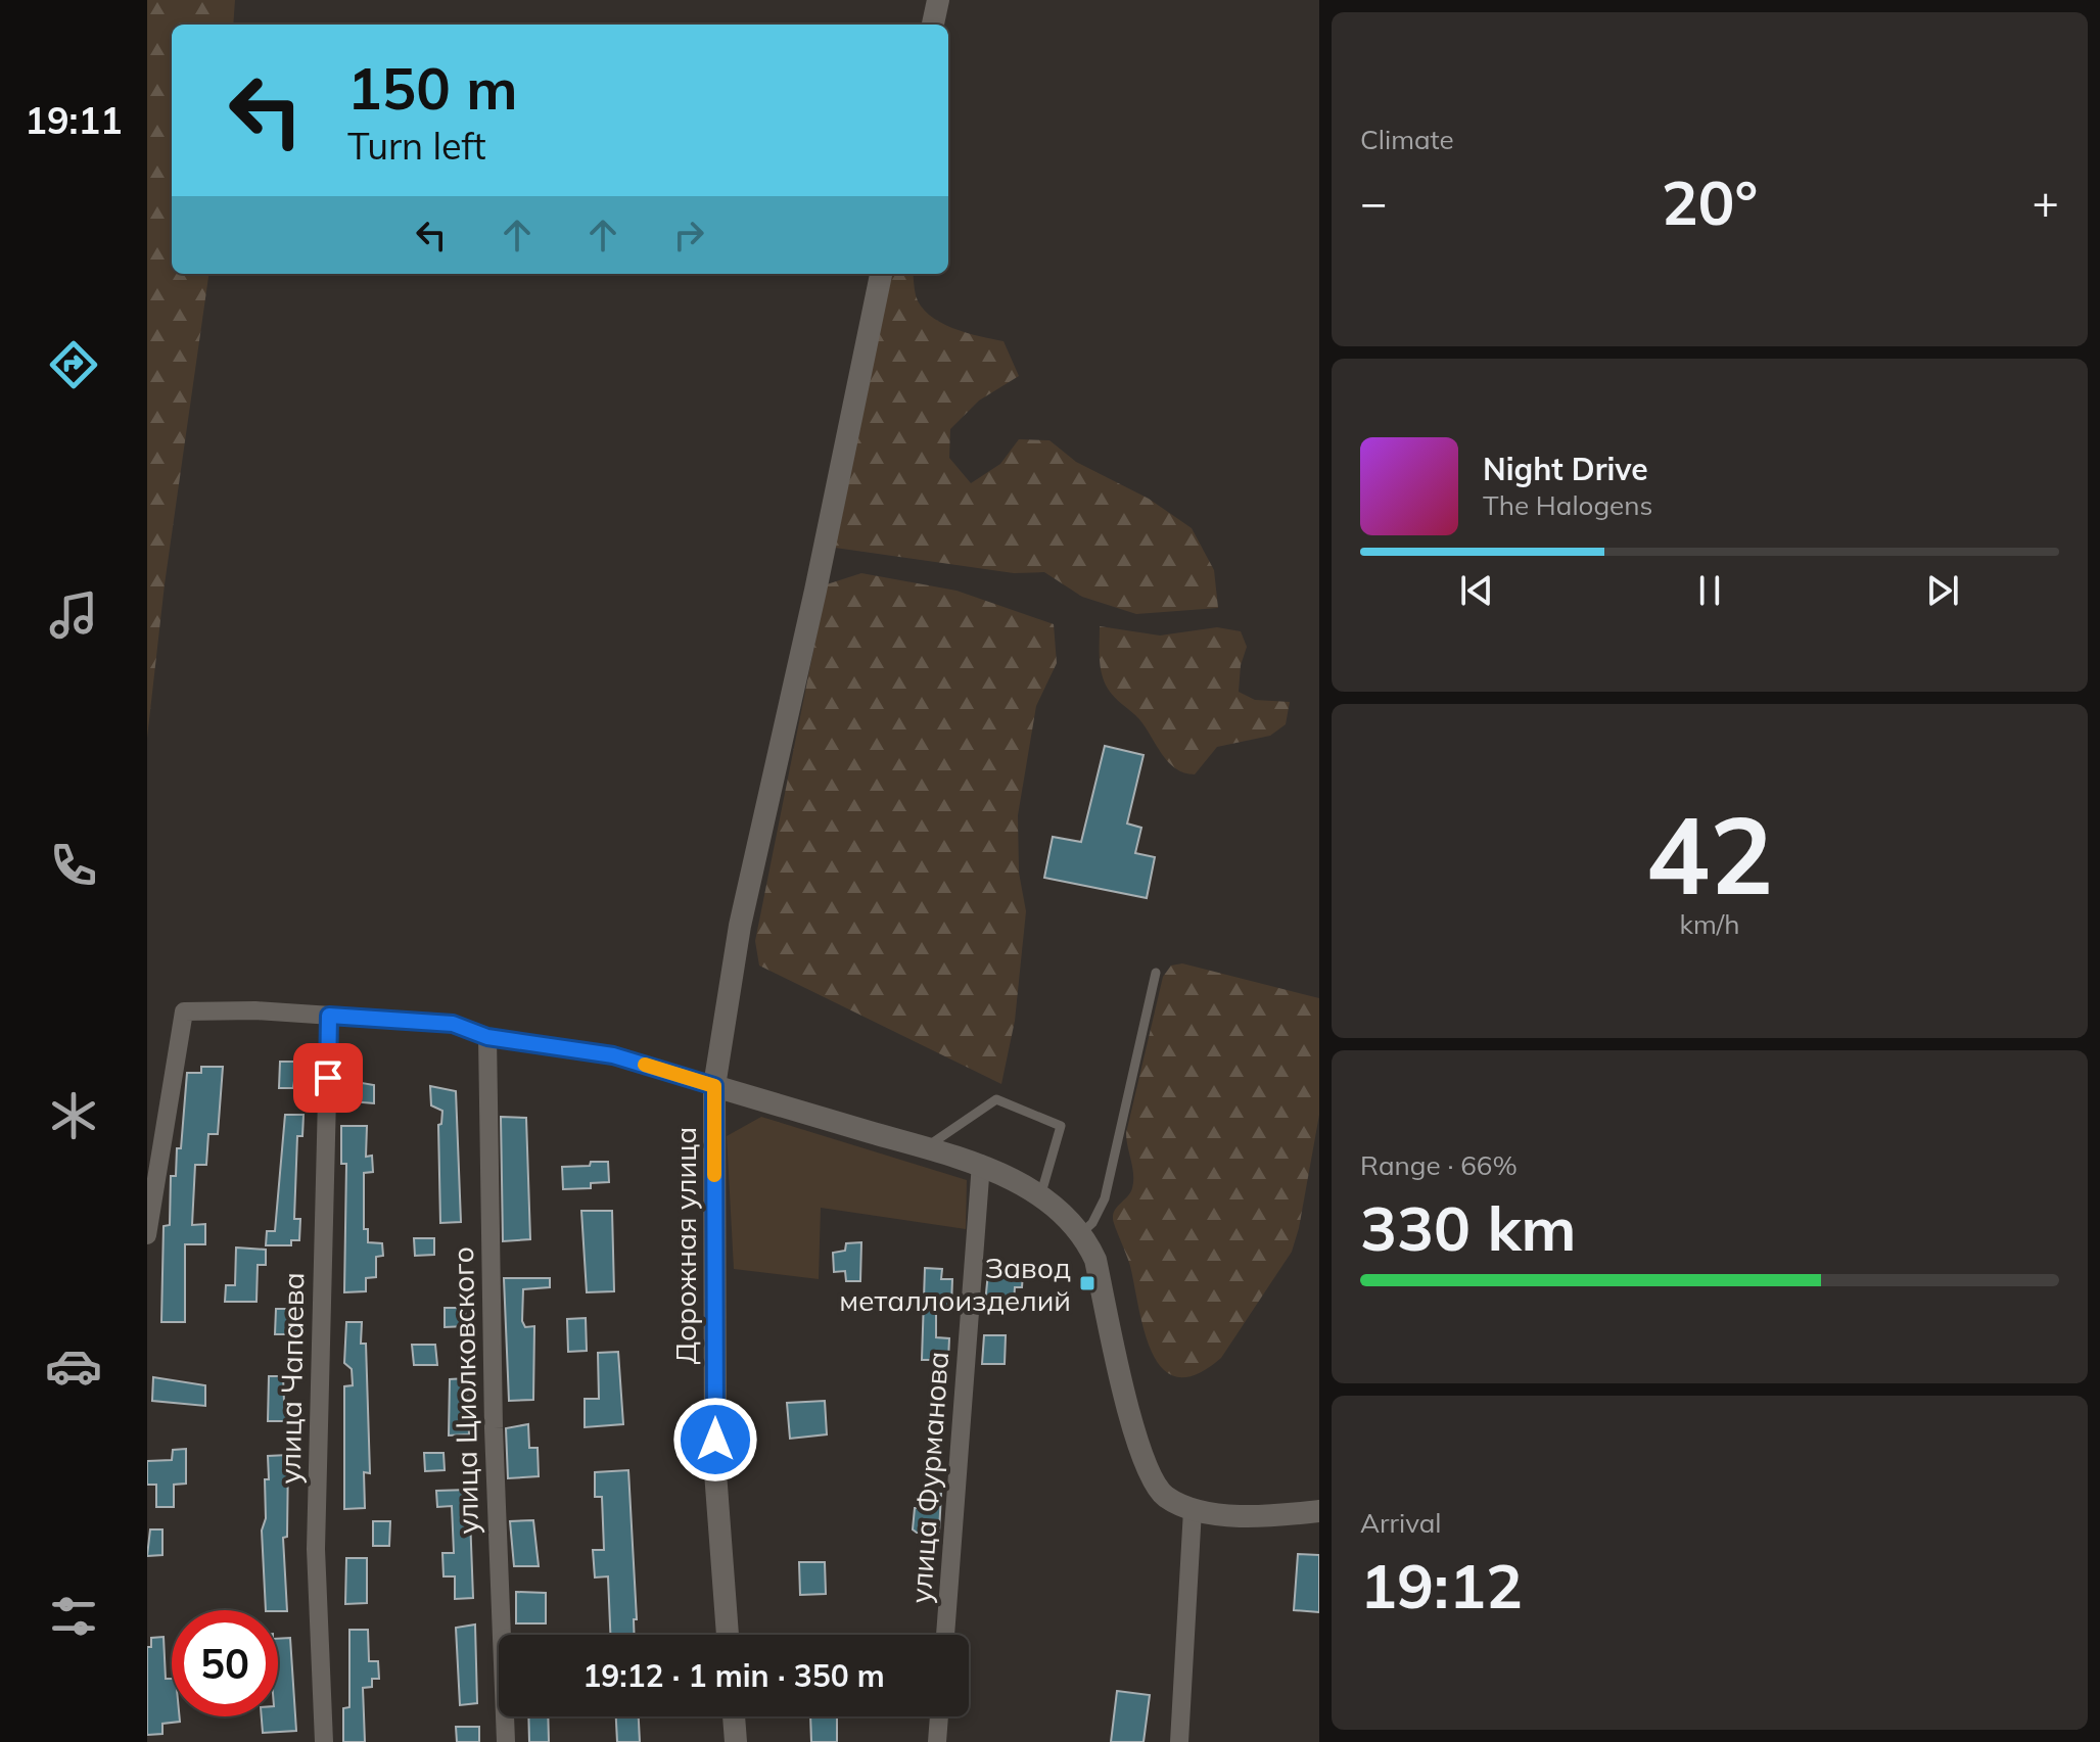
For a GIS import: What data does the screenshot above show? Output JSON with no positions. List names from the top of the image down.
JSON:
{
  "streets": {
    "main road": ["Дорожная улица"],
    "street": ["улица Чапаева", "улица Циолковского", "улица Фурманова"]
  },
  "places": {
    "transit": ["Завод металлоизделий"]
  },
  "page": {
    "tabs": "19:11",
    "tile": [
      "Climate",
      ["42", "km/h"],
      ["Range · 66%", "330 km"],
      ["Arrival", "19:12"]
    ],
    "turn": ["150 m", "Turn left"],
    "heat": ["−", "20°", "+"],
    "song": ["Night Drive", "The Halogens"],
    "limit": "50",
    "trip": "19:12 · 1 min · 350 m"
  }
}
